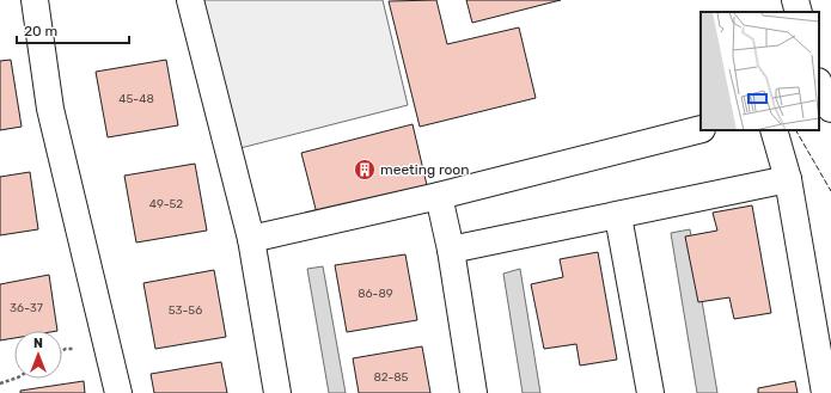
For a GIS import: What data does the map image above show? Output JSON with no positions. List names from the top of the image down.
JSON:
{
  "places": {
    "building": ["meeting roon"]
  },
  "house_numbers": [
    "45-48",
    "49-52",
    "86-89",
    "36-37",
    "53-56",
    "82-85"
  ],
  "scale_bar": "20 m",
  "north": "top"
}
